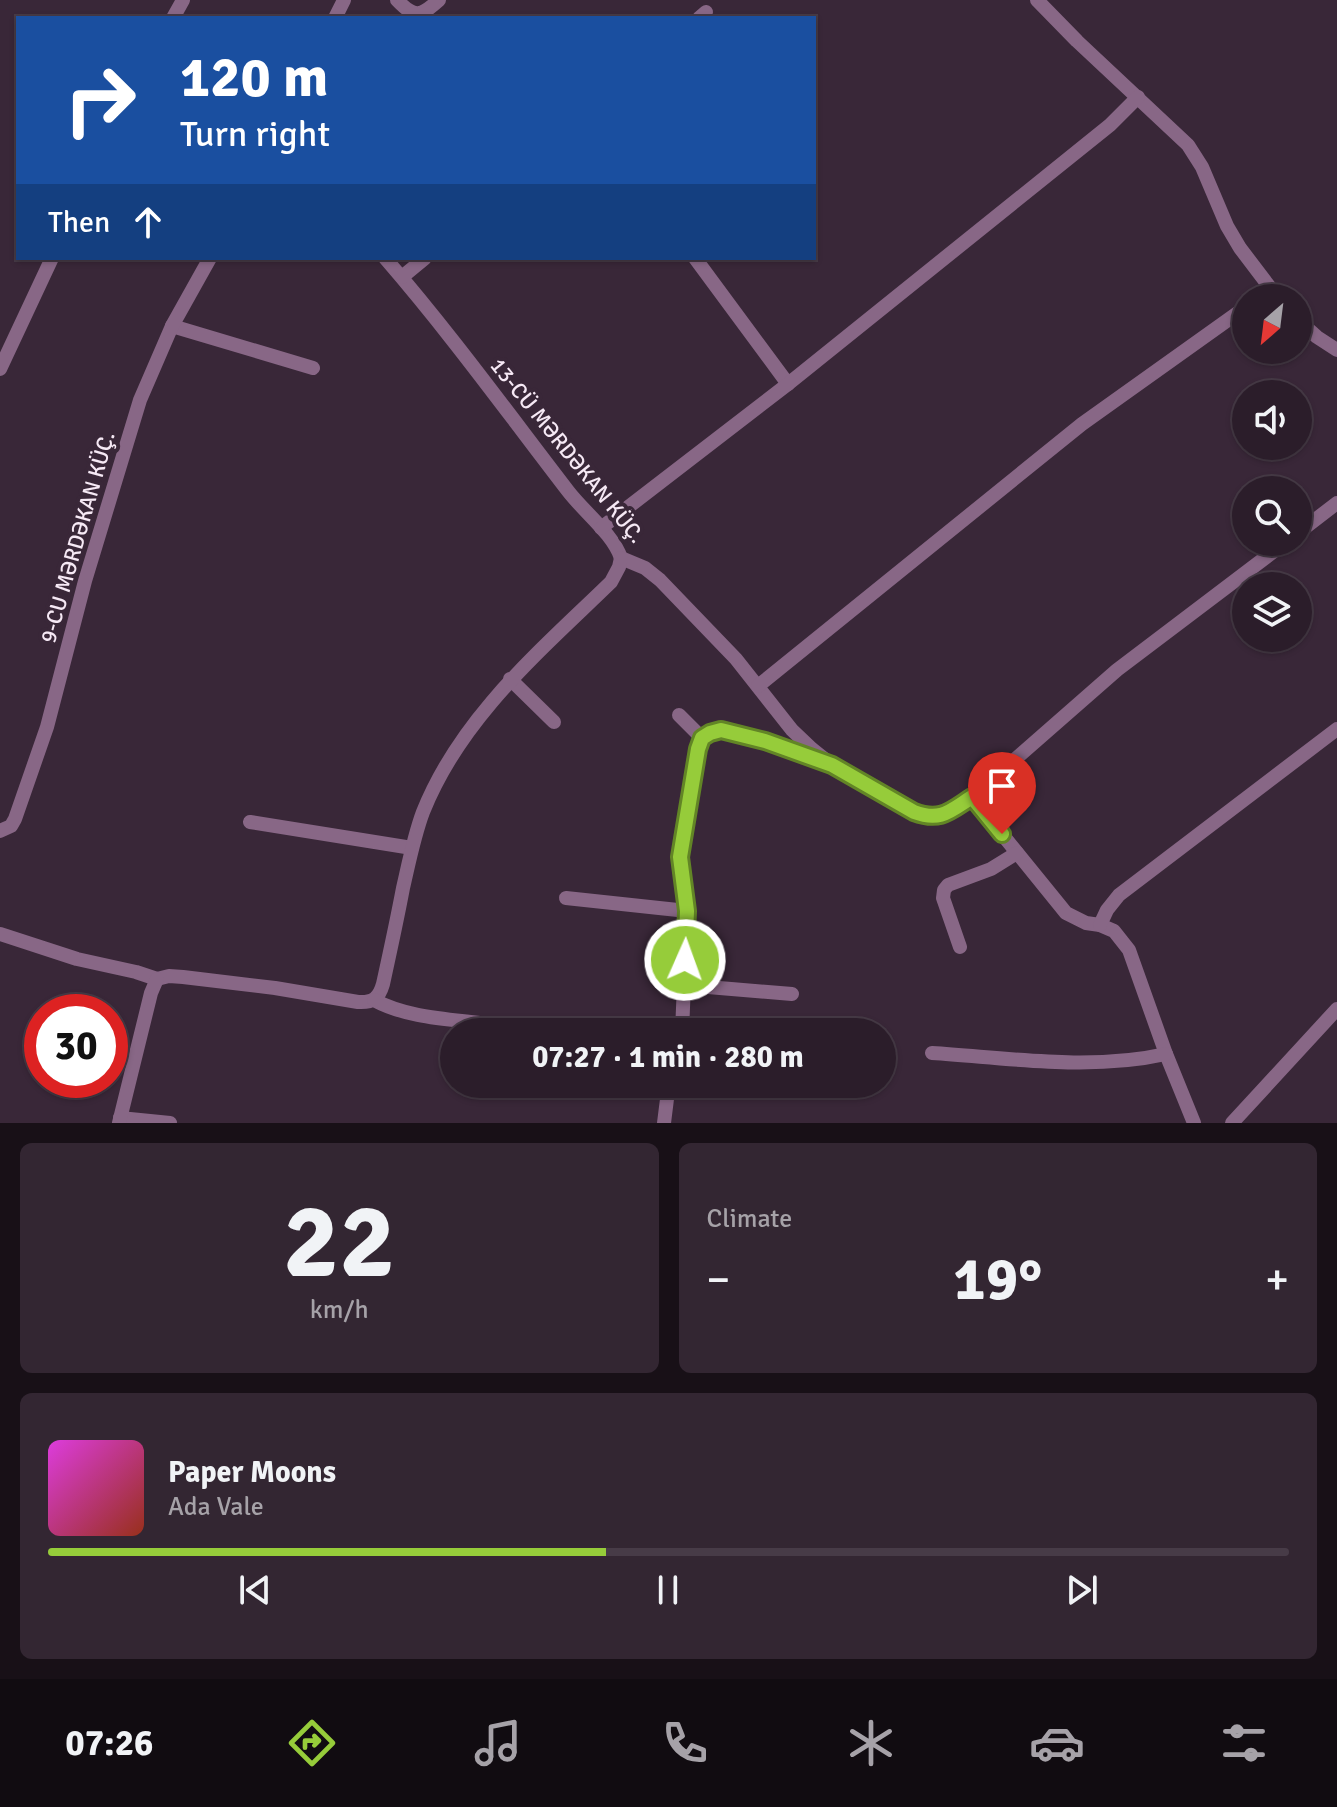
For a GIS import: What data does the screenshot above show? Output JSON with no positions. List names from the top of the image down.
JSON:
{
  "streets": {
    "street": ["13-CÜ MƏRDƏKAN KÜÇ.", "9-CU MƏRDƏKAN KÜÇ."]
  },
  "north": "bottom left",
  "page": {
    "turn": ["120 m", "Turn right"],
    "then": "Then",
    "limit": "30",
    "trip": "07:27 · 1 min · 280 m",
    "tile": [
      ["22", "km/h"],
      "Climate"
    ],
    "heat": ["−", "19°", "+"],
    "song": ["Paper Moons", "Ada Vale"],
    "tabs": "07:26"
  }
}
